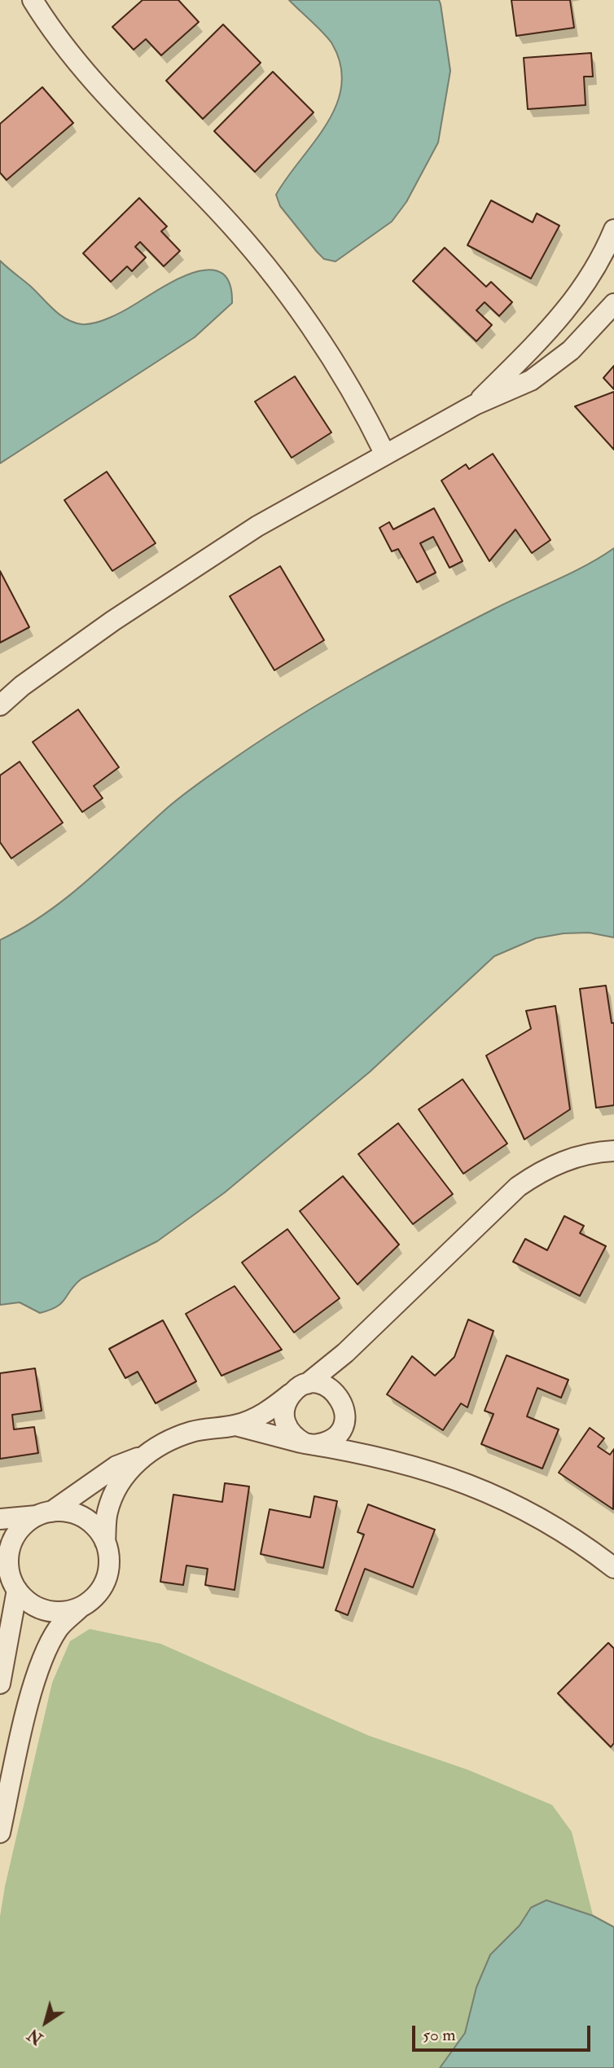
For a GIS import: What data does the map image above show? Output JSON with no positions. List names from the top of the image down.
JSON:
{
  "scale_bar": "50 m",
  "north": "bottom left"
}
